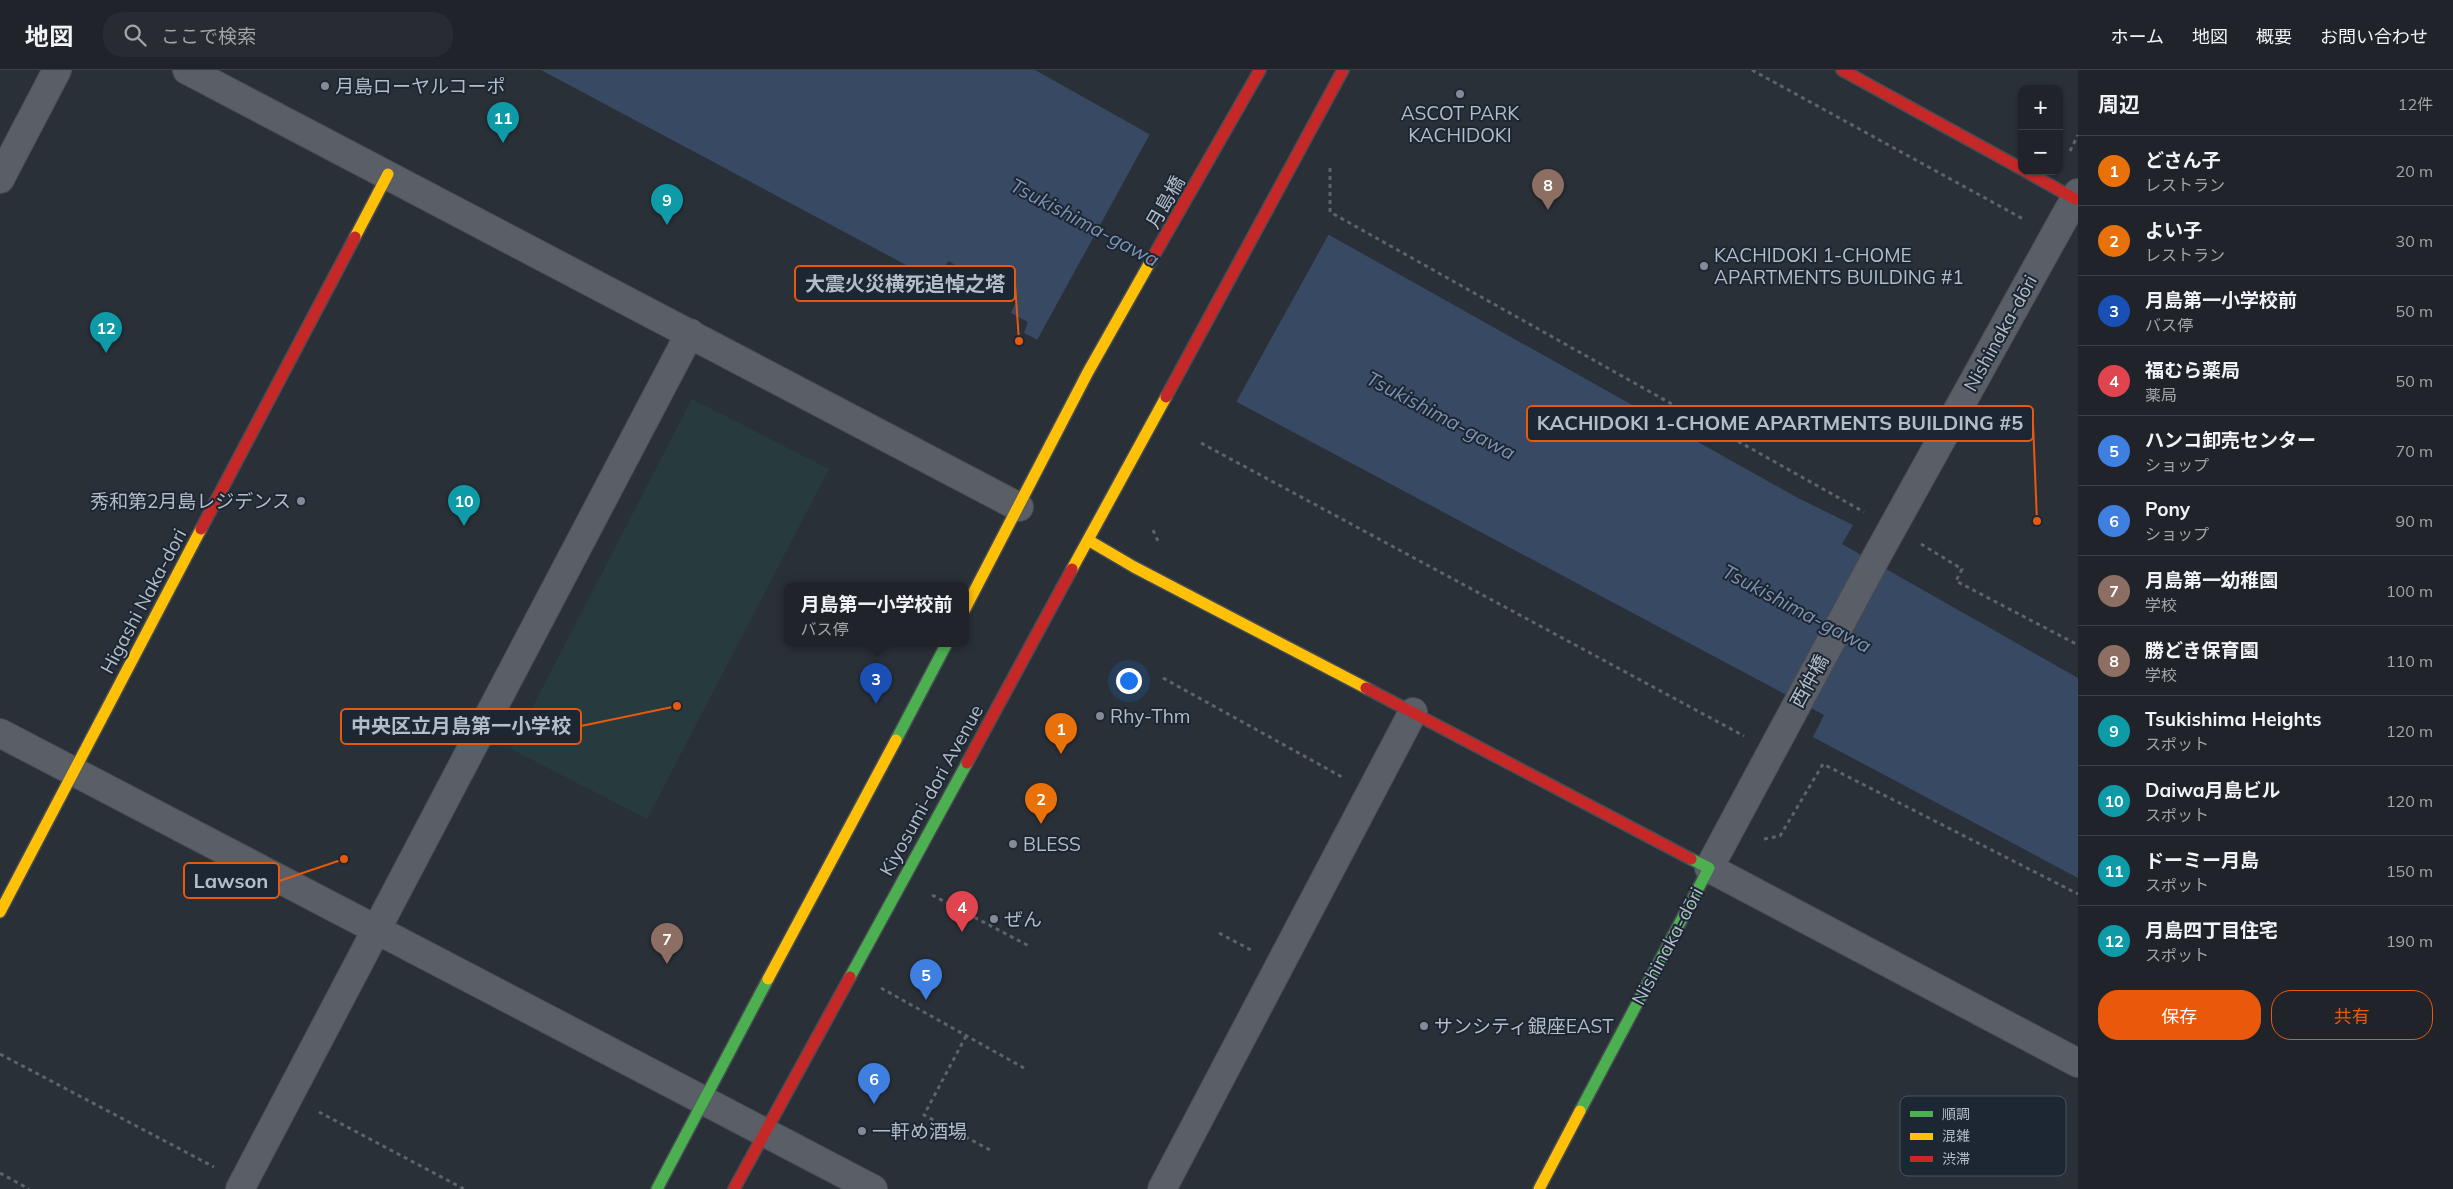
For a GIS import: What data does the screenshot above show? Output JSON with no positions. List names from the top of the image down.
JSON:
{
  "streets": {
    "main road": [
      "月島橋",
      "Nishinaka-dōri",
      "Higashi Naka-dori",
      "Kiyosumi-dori Avenue"
    ],
    "street": ["西仲橋"]
  },
  "crossings": [
    ["Nishinaka-dōri", "西仲橋"]
  ],
  "water": ["Tsukishima-gawa"],
  "places": [
    "月島ローヤルコーポ",
    "ASCOT PARK KACHIDOKI",
    "KACHIDOKI 1-CHOME APARTMENTS BUILDING #1",
    "大震火災横死追悼之塔",
    "秀和第2月島レジデンス",
    "KACHIDOKI 1-CHOME APARTMENTS BUILDING #5",
    "中央区立月島第一小学校",
    "Rhy-Thm",
    "BLESS",
    "Lawson",
    "ぜん",
    "サンシティ銀座EAST",
    "一軒め酒場"
  ],
  "legend": ["順調", "混雑", "渋滞"],
  "page": {
    "header": "地図",
    "search": "ここで検索",
    "nav": [
      "ホーム",
      "地図",
      "概要",
      "お問い合わせ"
    ],
    "heading": ["周辺", "12件"],
    "map_buttons": ["+", "−"],
    "pins": [
      "11",
      "8",
      "9",
      "12",
      "10",
      "3",
      "1",
      "2",
      "4",
      "7",
      "5",
      "6"
    ],
    "list": [
      {
        "mark": "1",
        "name": "どさん子",
        "note": "レストラン",
        "value": "20 m"
      },
      {
        "mark": "2",
        "name": "よい子",
        "note": "レストラン",
        "value": "30 m"
      },
      {
        "mark": "3",
        "name": "月島第一小学校前",
        "note": "バス停",
        "value": "50 m"
      },
      {
        "mark": "4",
        "name": "福むら薬局",
        "note": "薬局",
        "value": "50 m"
      },
      {
        "mark": "5",
        "name": "ハンコ卸売センター",
        "note": "ショップ",
        "value": "70 m"
      },
      {
        "mark": "6",
        "name": "Pony",
        "note": "ショップ",
        "value": "90 m"
      },
      {
        "mark": "7",
        "name": "月島第一幼稚園",
        "note": "学校",
        "value": "100 m"
      },
      {
        "mark": "8",
        "name": "勝どき保育園",
        "note": "学校",
        "value": "110 m"
      },
      {
        "mark": "9",
        "name": "Tsukishima Heights",
        "note": "スポット",
        "value": "120 m"
      },
      {
        "mark": "10",
        "name": "Daiwa月島ビル",
        "note": "スポット",
        "value": "120 m"
      },
      {
        "mark": "11",
        "name": "ドーミー月島",
        "note": "スポット",
        "value": "150 m"
      },
      {
        "mark": "12",
        "name": "月島四丁目住宅",
        "note": "スポット",
        "value": "190 m"
      }
    ],
    "popup": ["月島第一小学校前", "バス停"],
    "buttons": ["保存", "共有"]
  }
}
